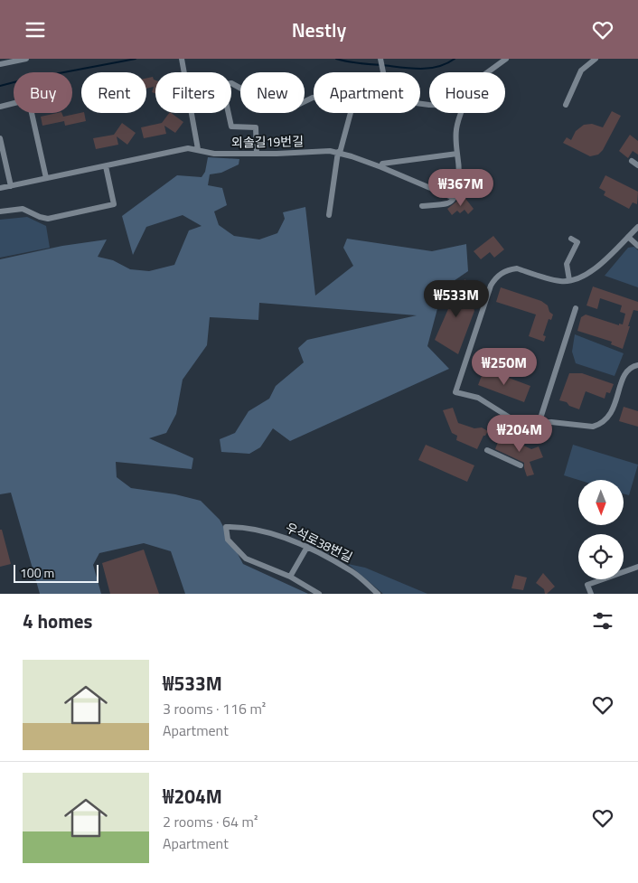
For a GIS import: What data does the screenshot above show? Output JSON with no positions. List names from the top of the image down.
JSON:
{
  "streets": {
    "street": ["외솔길19번길", "우석로38번길"]
  },
  "scale_bar": "100 m",
  "north": "bottom",
  "page": {
    "header": "Nestly",
    "chip": [
      "Buy",
      "Rent",
      "Filters",
      "New",
      "Apartment",
      "House"
    ],
    "price": [
      "₩367M",
      "₩533M",
      "₩250M",
      "₩204M"
    ],
    "scale": "100 m",
    "heading": "4 homes",
    "list": [
      {
        "name": "₩533M",
        "note": "3 rooms · 116 m² · Apartment"
      },
      {
        "name": "₩204M",
        "note": "2 rooms · 64 m² · Apartment"
      }
    ]
  }
}
